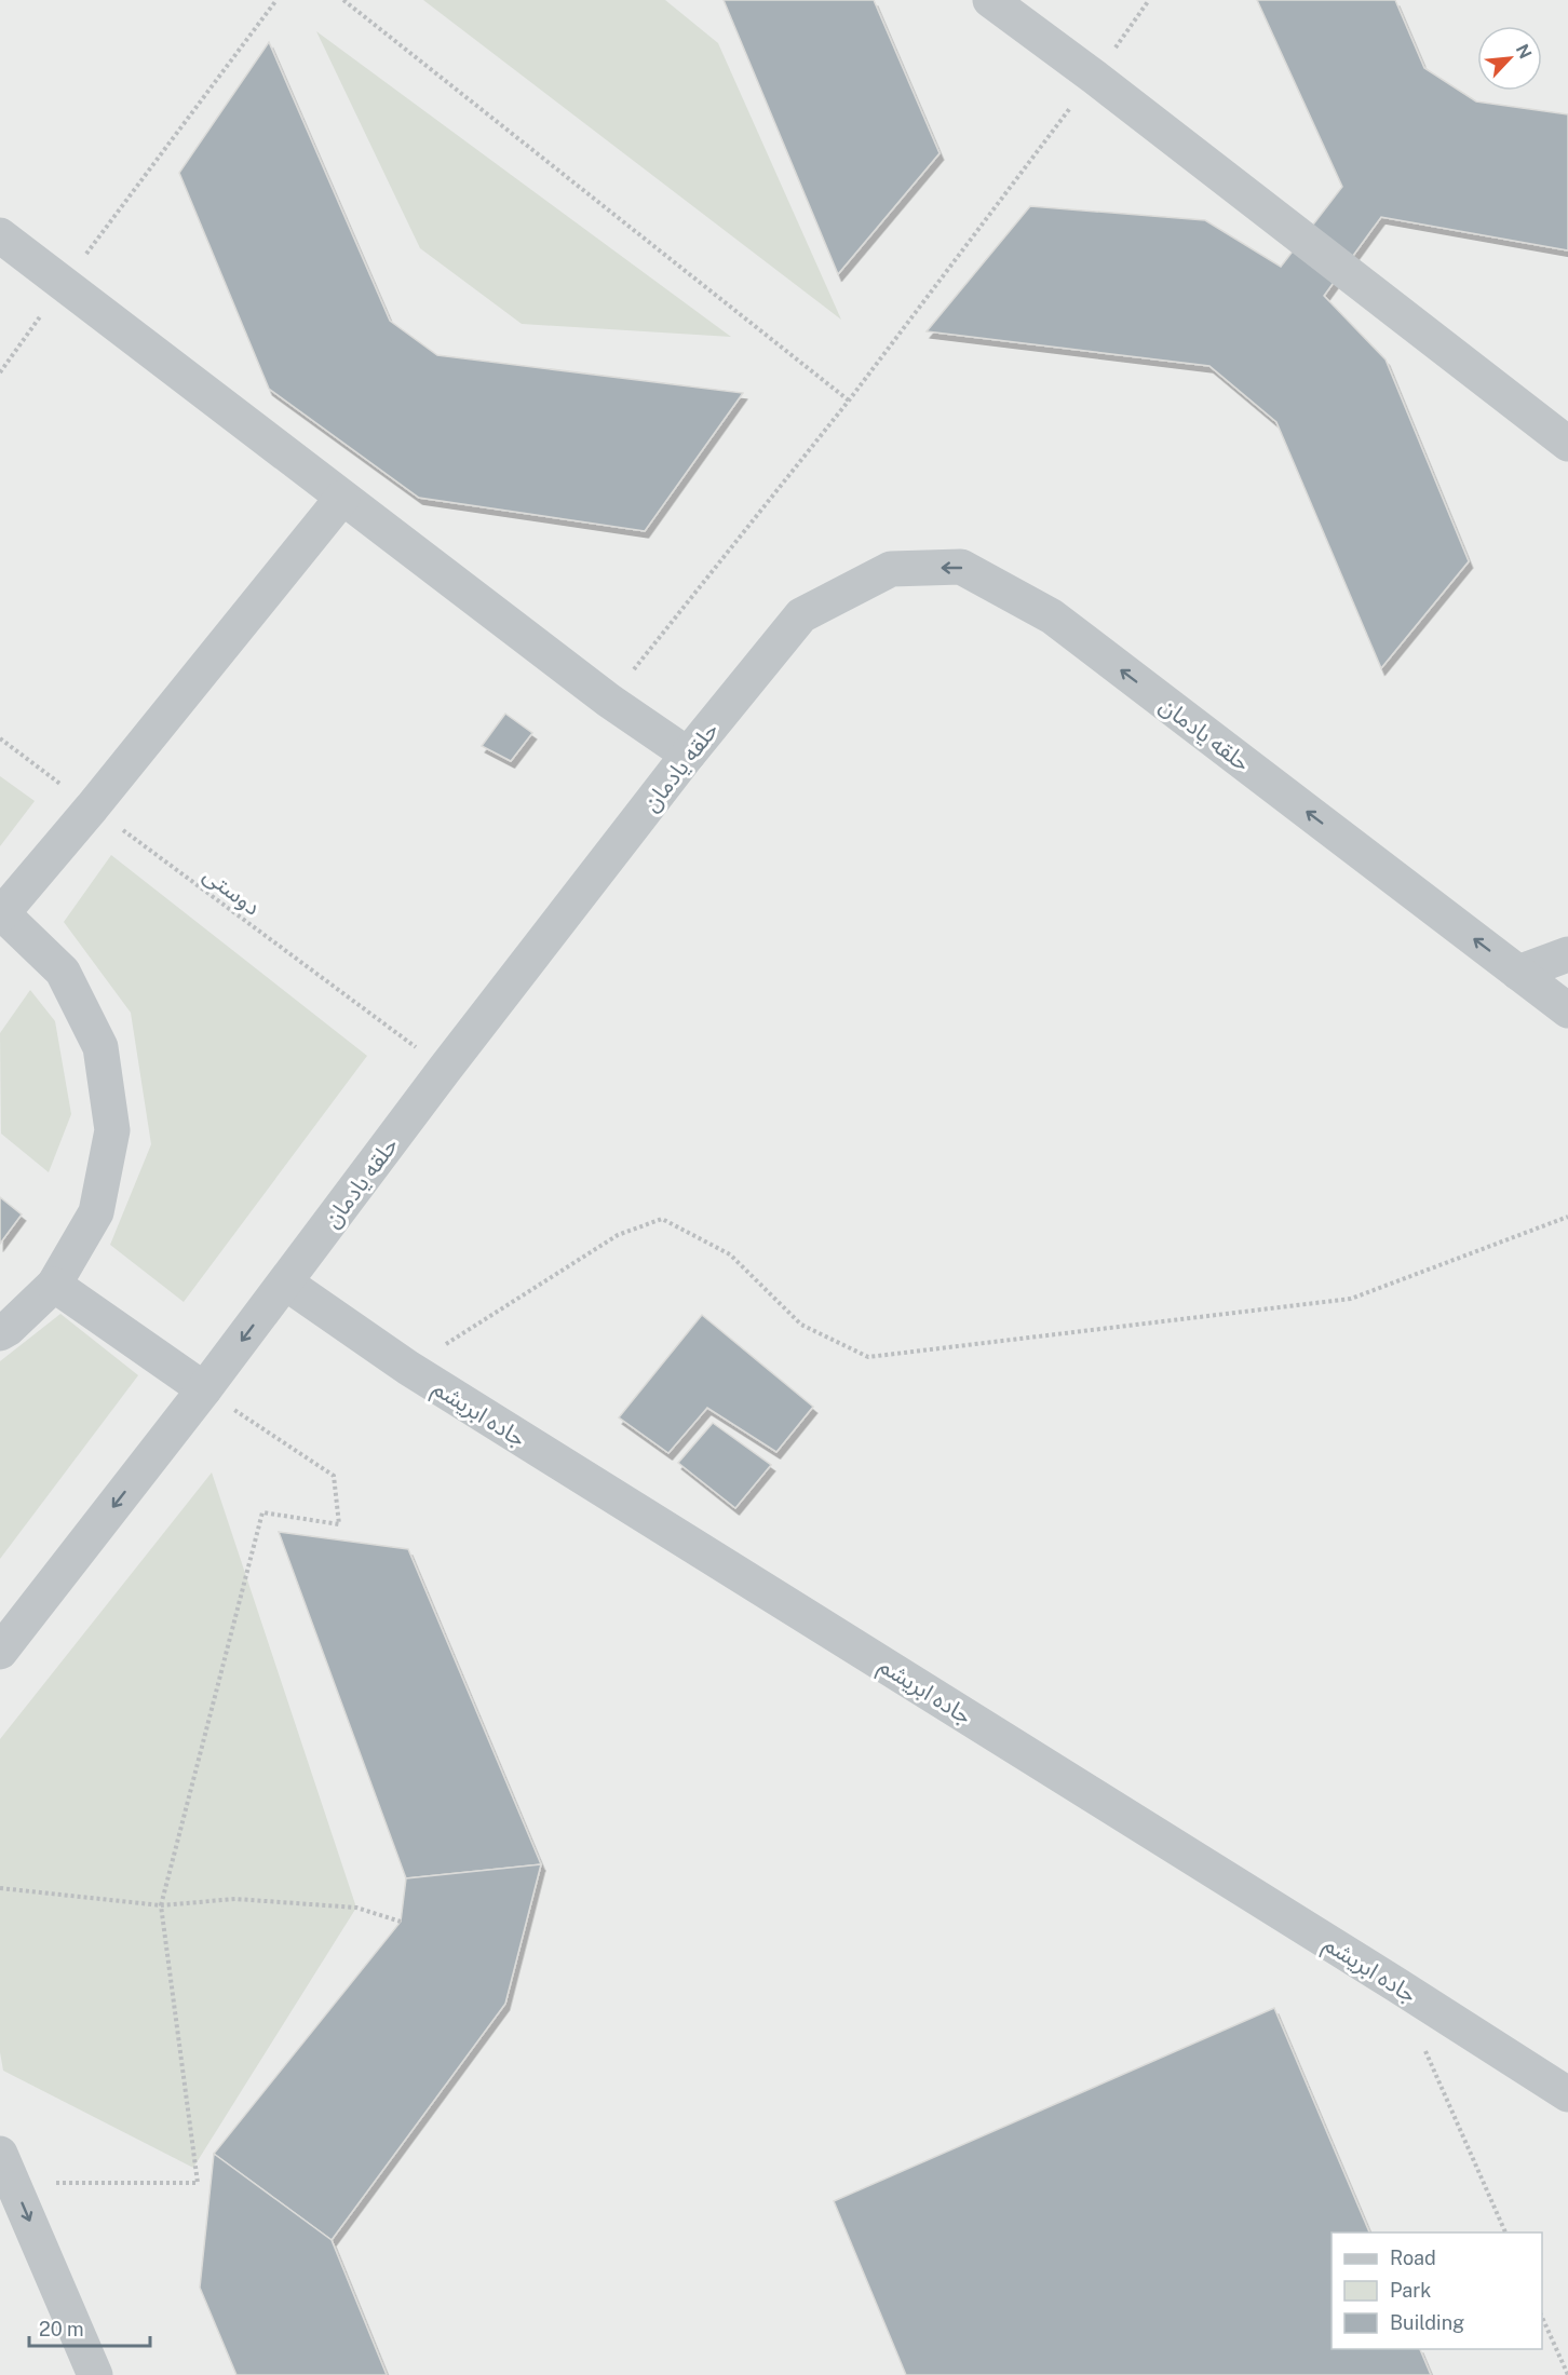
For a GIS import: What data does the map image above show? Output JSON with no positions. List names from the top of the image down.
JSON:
{
  "streets": {
    "street": ["حلقه یادمان", "جاده ابریشم"],
    "path": ["دوستی"]
  },
  "crossings": [
    ["حلقه یادمان", "دوستی"],
    ["حلقه یادمان", "جاده ابریشم"]
  ],
  "legend": ["Road", "Park", "Building"],
  "scale_bar": "20 m",
  "north": "top right"
}
